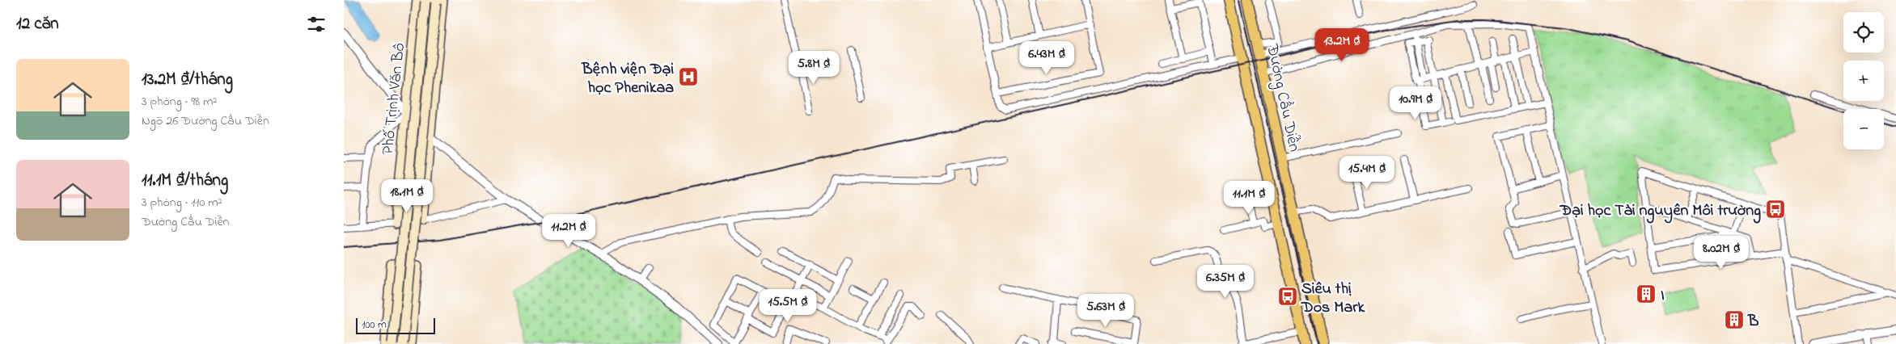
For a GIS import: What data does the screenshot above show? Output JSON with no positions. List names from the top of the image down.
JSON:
{
  "streets": {
    "highway": ["Đường Cầu Diễn"],
    "main road": ["Phố Trịnh Văn Bô"]
  },
  "places": {
    "hospital": ["Bệnh viện Đại học Phenikaa"],
    "bus stop": ["Đại học Tài nguyên Môi trường", "Siêu thị Dos Mark"],
    "building": ["I", "B"]
  },
  "scale_bar": "100 m",
  "page": {
    "heading": "12 căn",
    "map_buttons": ["+", "−"],
    "price": [
      "13.2M ₫",
      "6.43M ₫",
      "5.8M ₫",
      "10.9M ₫",
      "15.4M ₫",
      "18.1M ₫",
      "11.1M ₫",
      "11.2M ₫",
      "8.02M ₫",
      "6.35M ₫",
      "15.5M ₫",
      "5.63M ₫"
    ],
    "list": [
      {
        "name": "13.2M ₫/tháng",
        "note": "3 phòng · 98 m² · Ngõ 26 Đường Cầu Diễn"
      },
      {
        "name": "11.1M ₫/tháng",
        "note": "3 phòng · 110 m² · Đường Cầu Diễn"
      }
    ],
    "scale": "100 m"
  }
}
